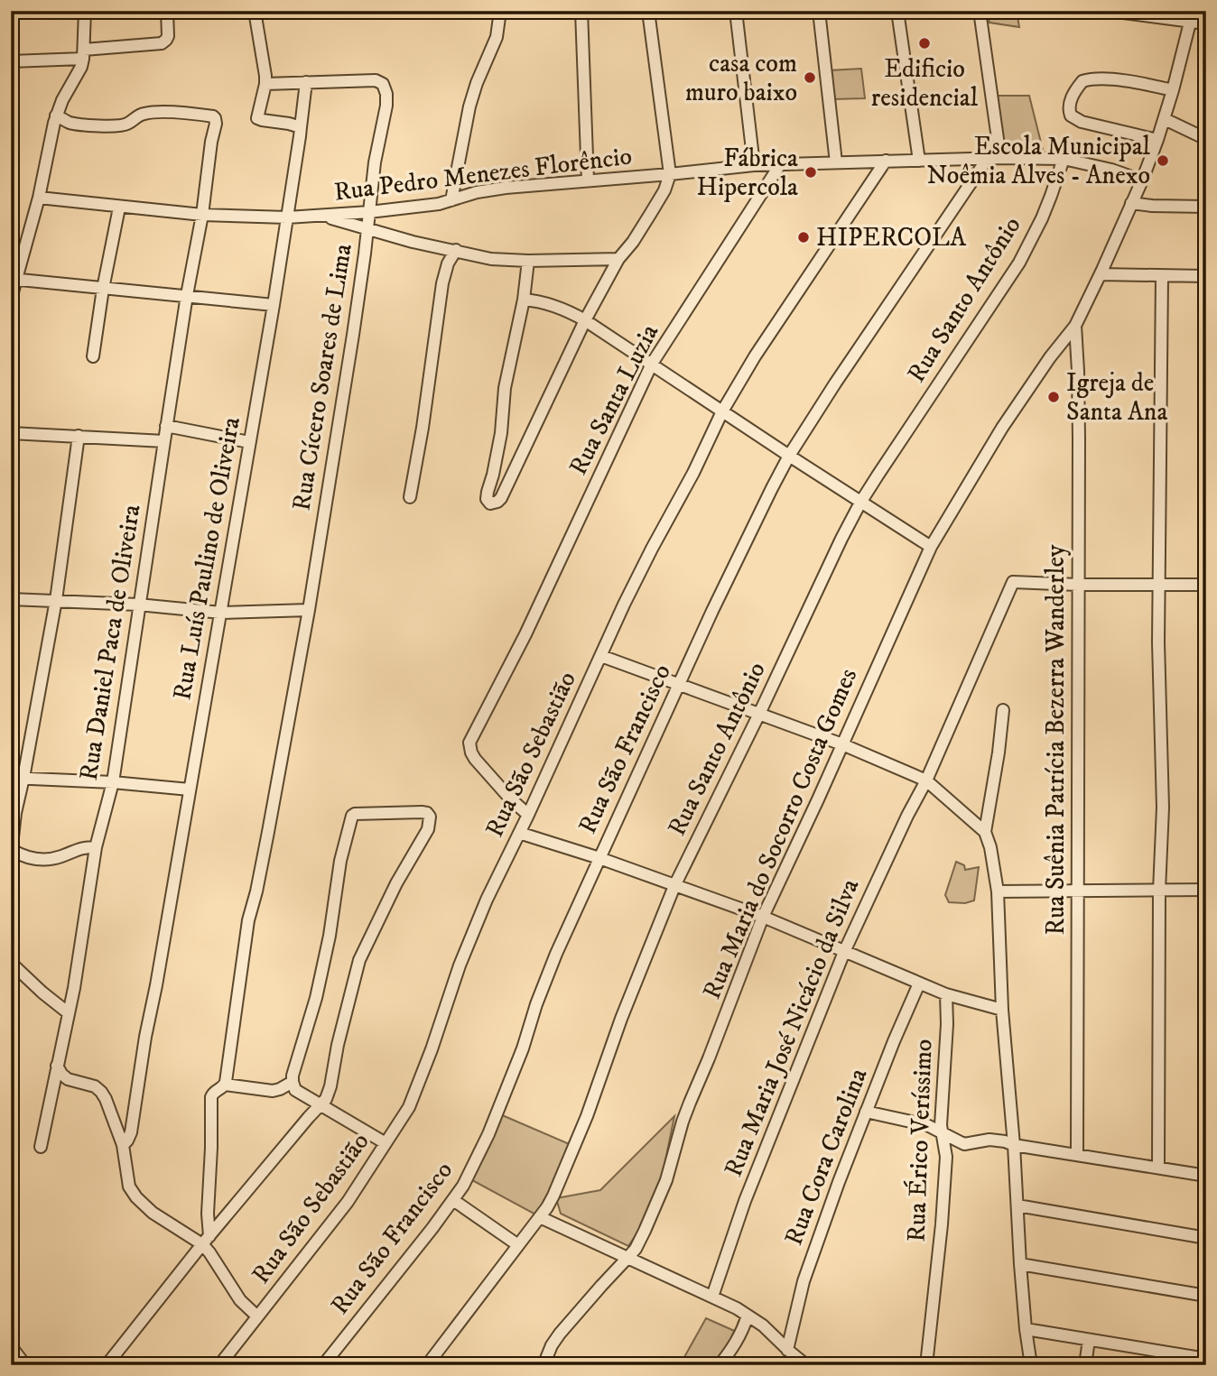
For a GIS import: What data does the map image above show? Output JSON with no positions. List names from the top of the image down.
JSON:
{
  "streets": {
    "street": [
      "Rua Pedro Menezes Florêncio",
      "Rua Santo Antônio",
      "Rua Cícero Soares de Lima",
      "Rua Santa Luzia",
      "Rua Luís Paulino de Oliveira",
      "Rua Daniel Paca de Oliveira",
      "Rua Suênia Patrícia Bezerra Wanderley",
      "Rua São Francisco",
      "Rua São Sebastião",
      "Rua Maria do Socorro Costa Gomes",
      "Rua Maria José Nicácio da Silva",
      "Rua Érico Veríssimo",
      "Rua Cora Carolina"
    ]
  },
  "crossings": [
    ["Rua Pedro Menezes Florêncio", "Rua Santo Antônio"],
    ["Rua Pedro Menezes Florêncio", "Rua Cícero Soares de Lima"],
    ["Rua Pedro Menezes Florêncio", "Rua Santa Luzia"],
    ["Rua Pedro Menezes Florêncio", "Rua Luís Paulino de Oliveira"],
    ["Rua Pedro Menezes Florêncio", "Rua Daniel Paca de Oliveira"],
    ["Rua Pedro Menezes Florêncio", "Rua São Francisco"],
    ["Rua Pedro Menezes Florêncio", "Rua São Sebastião"],
    ["Rua Pedro Menezes Florêncio", "Rua Maria do Socorro Costa Gomes"],
    ["Rua Cícero Soares de Lima", "Rua Luís Paulino de Oliveira"],
    ["Rua Santa Luzia", "Rua São Sebastião"],
    ["Rua Suênia Patrícia Bezerra Wanderley", "Rua Maria do Socorro Costa Gomes"],
    ["Rua Suênia Patrícia Bezerra Wanderley", "Rua Maria José Nicácio da Silva"]
  ],
  "places": [
    "Edificio residencial",
    "casa com muro baixo",
    "Escola Municipal Noêmia Alves - Anexo",
    "Fábrica Hipercola",
    "HIPERCOLA",
    "Igreja de Santa Ana"
  ]
}
